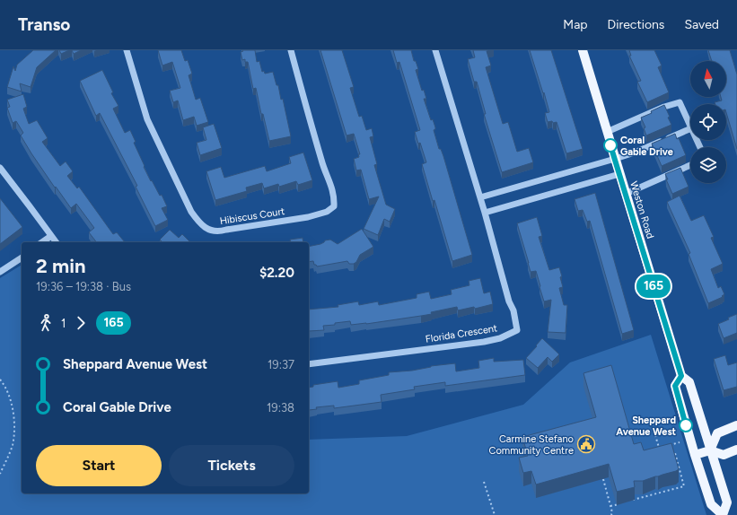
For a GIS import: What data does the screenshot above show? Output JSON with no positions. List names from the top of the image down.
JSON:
{
  "streets": {
    "main road": ["Weston Road"],
    "street": ["Hibiscus Court", "Florida Crescent"]
  },
  "places": {
    "other": ["Coral Gable Drive", "Sheppard Avenue West"],
    "public building": ["Carmine Stefano Community Centre"]
  },
  "lines": ["bus line 165"],
  "north": "top",
  "page": {
    "header": "Transo",
    "nav": ["Map", "Directions", "Saved"],
    "on_map": "165",
    "heading": ["2 min", "19:36 – 19:38 · Bus", "$2.20"],
    "legs": ["1", "165"],
    "list": [
      {
        "name": "Sheppard Avenue West",
        "value": "19:37"
      },
      {
        "name": "Coral Gable Drive",
        "value": "19:38"
      }
    ],
    "buttons": ["Start", "Tickets"]
  }
}
